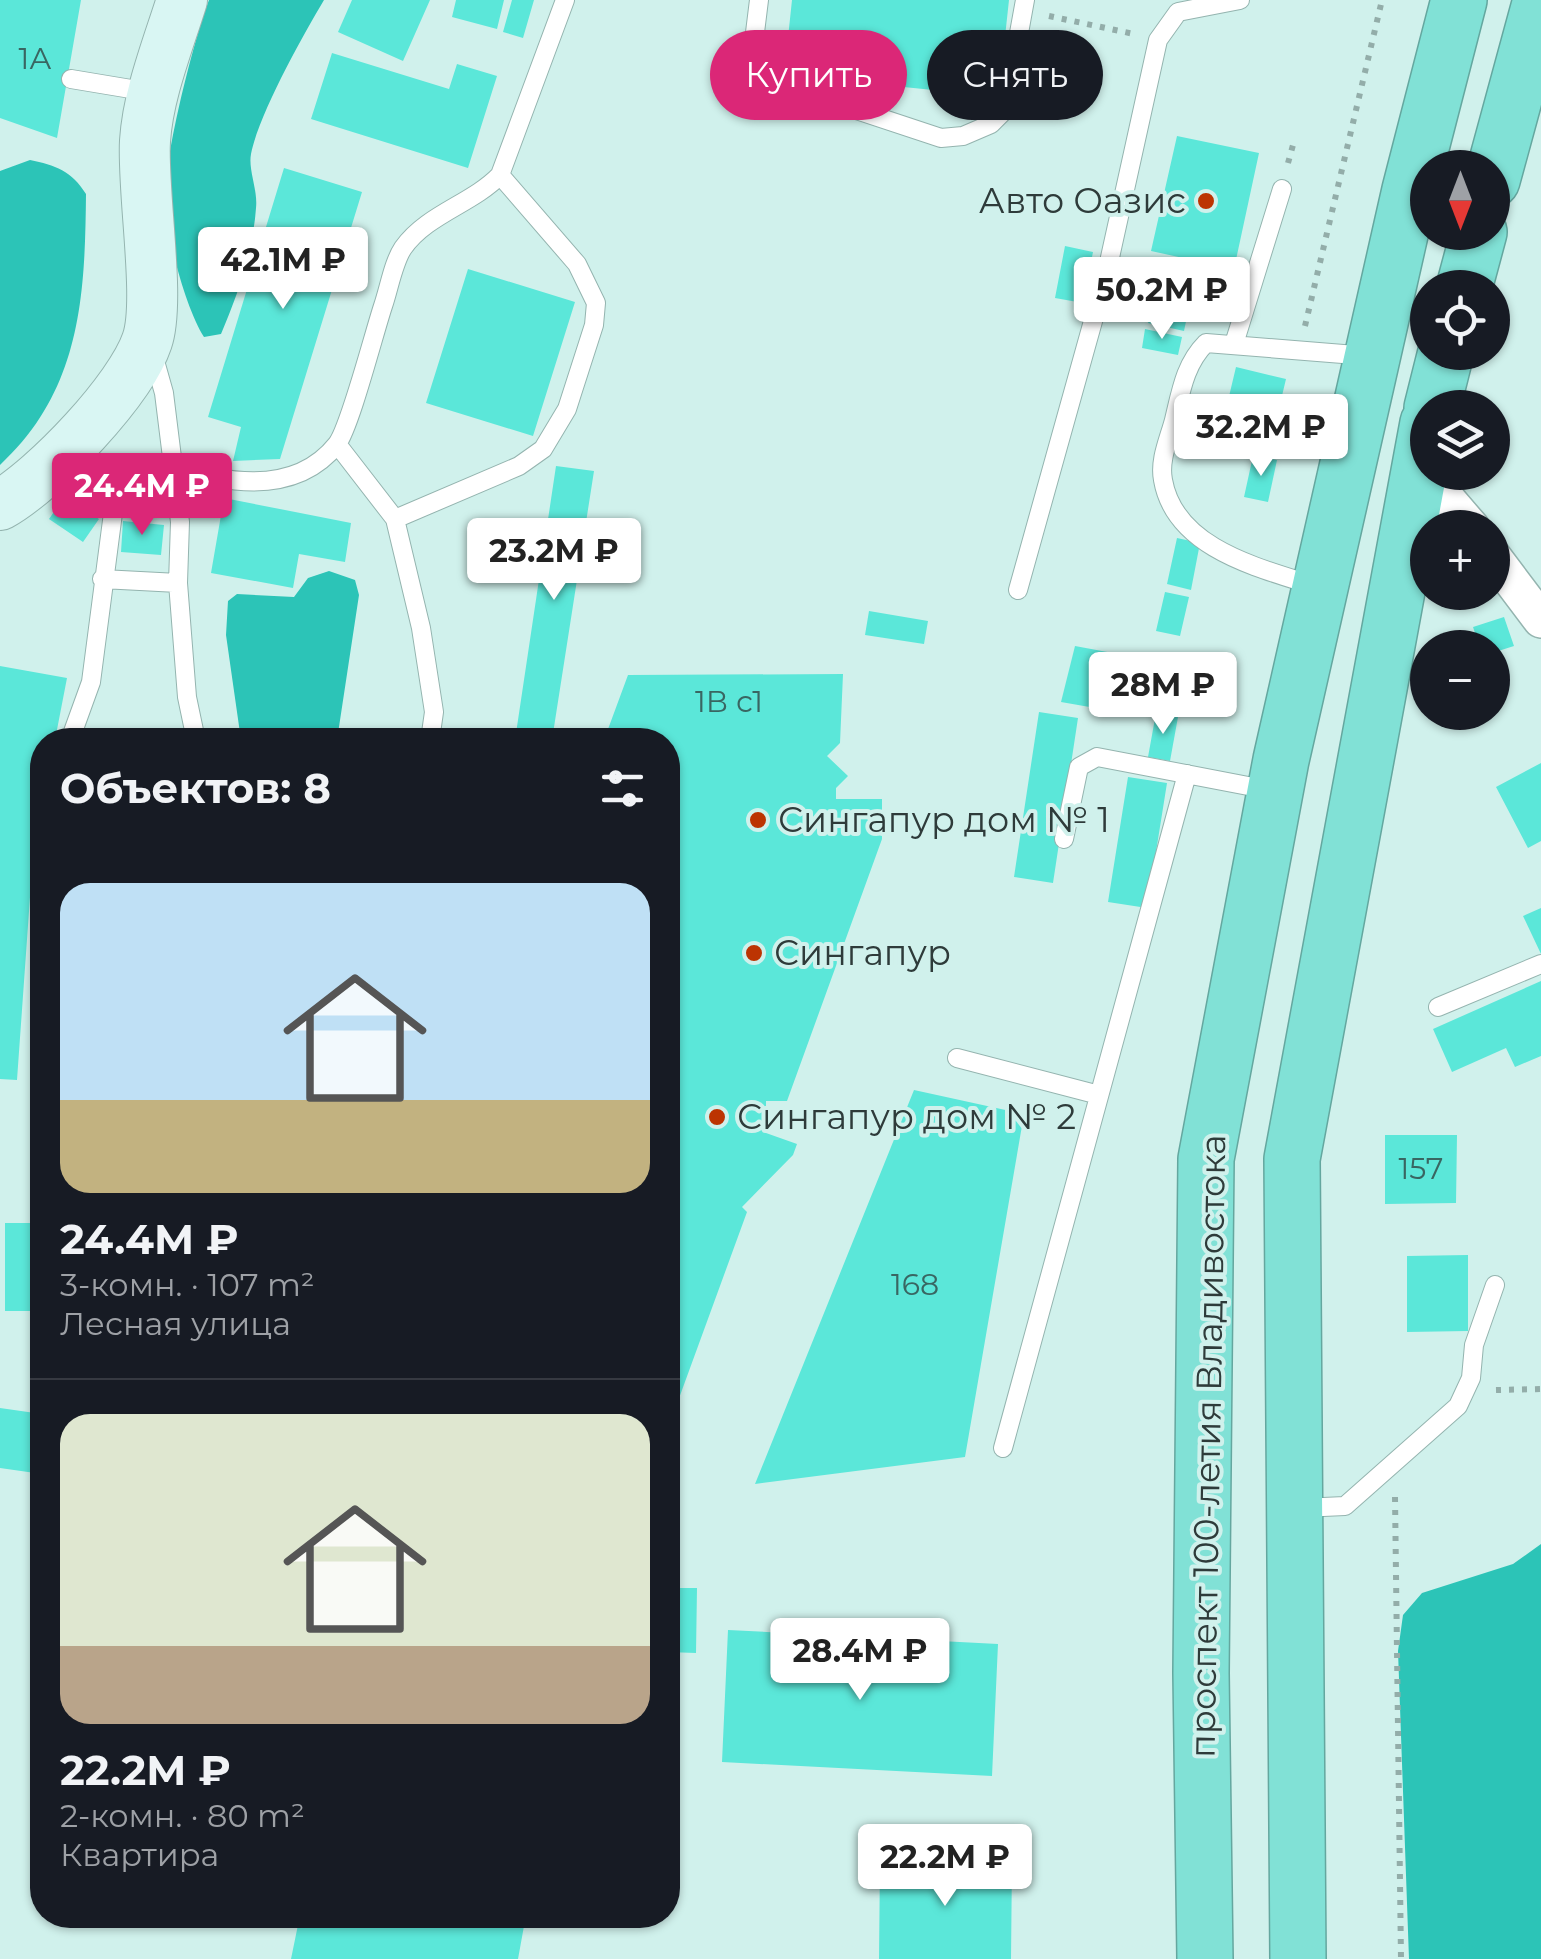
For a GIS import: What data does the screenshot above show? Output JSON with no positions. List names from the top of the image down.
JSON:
{
  "streets": {
    "highway": ["проспект 100-летия Владивостока"]
  },
  "places": [
    "Авто Оазис",
    "Сингапур дом № 1",
    "Сингапур",
    "Сингапур дом № 2"
  ],
  "house_numbers": [
    "1А",
    "1В с1",
    "157",
    "168"
  ],
  "north": "bottom",
  "page": {
    "chip": ["Купить", "Снять"],
    "map_buttons": ["+", "−"],
    "price": [
      "42.1M ₽",
      "50.2M ₽",
      "32.2M ₽",
      "24.4M ₽",
      "23.2M ₽",
      "28M ₽",
      "28.4M ₽",
      "22.2M ₽"
    ],
    "heading": "Объектов: 8",
    "list": [
      {
        "name": "24.4M ₽",
        "note": "3-комн. · 107 m² · Лесная улица"
      },
      {
        "name": "22.2M ₽",
        "note": "2-комн. · 80 m² · Квартира"
      }
    ]
  }
}
